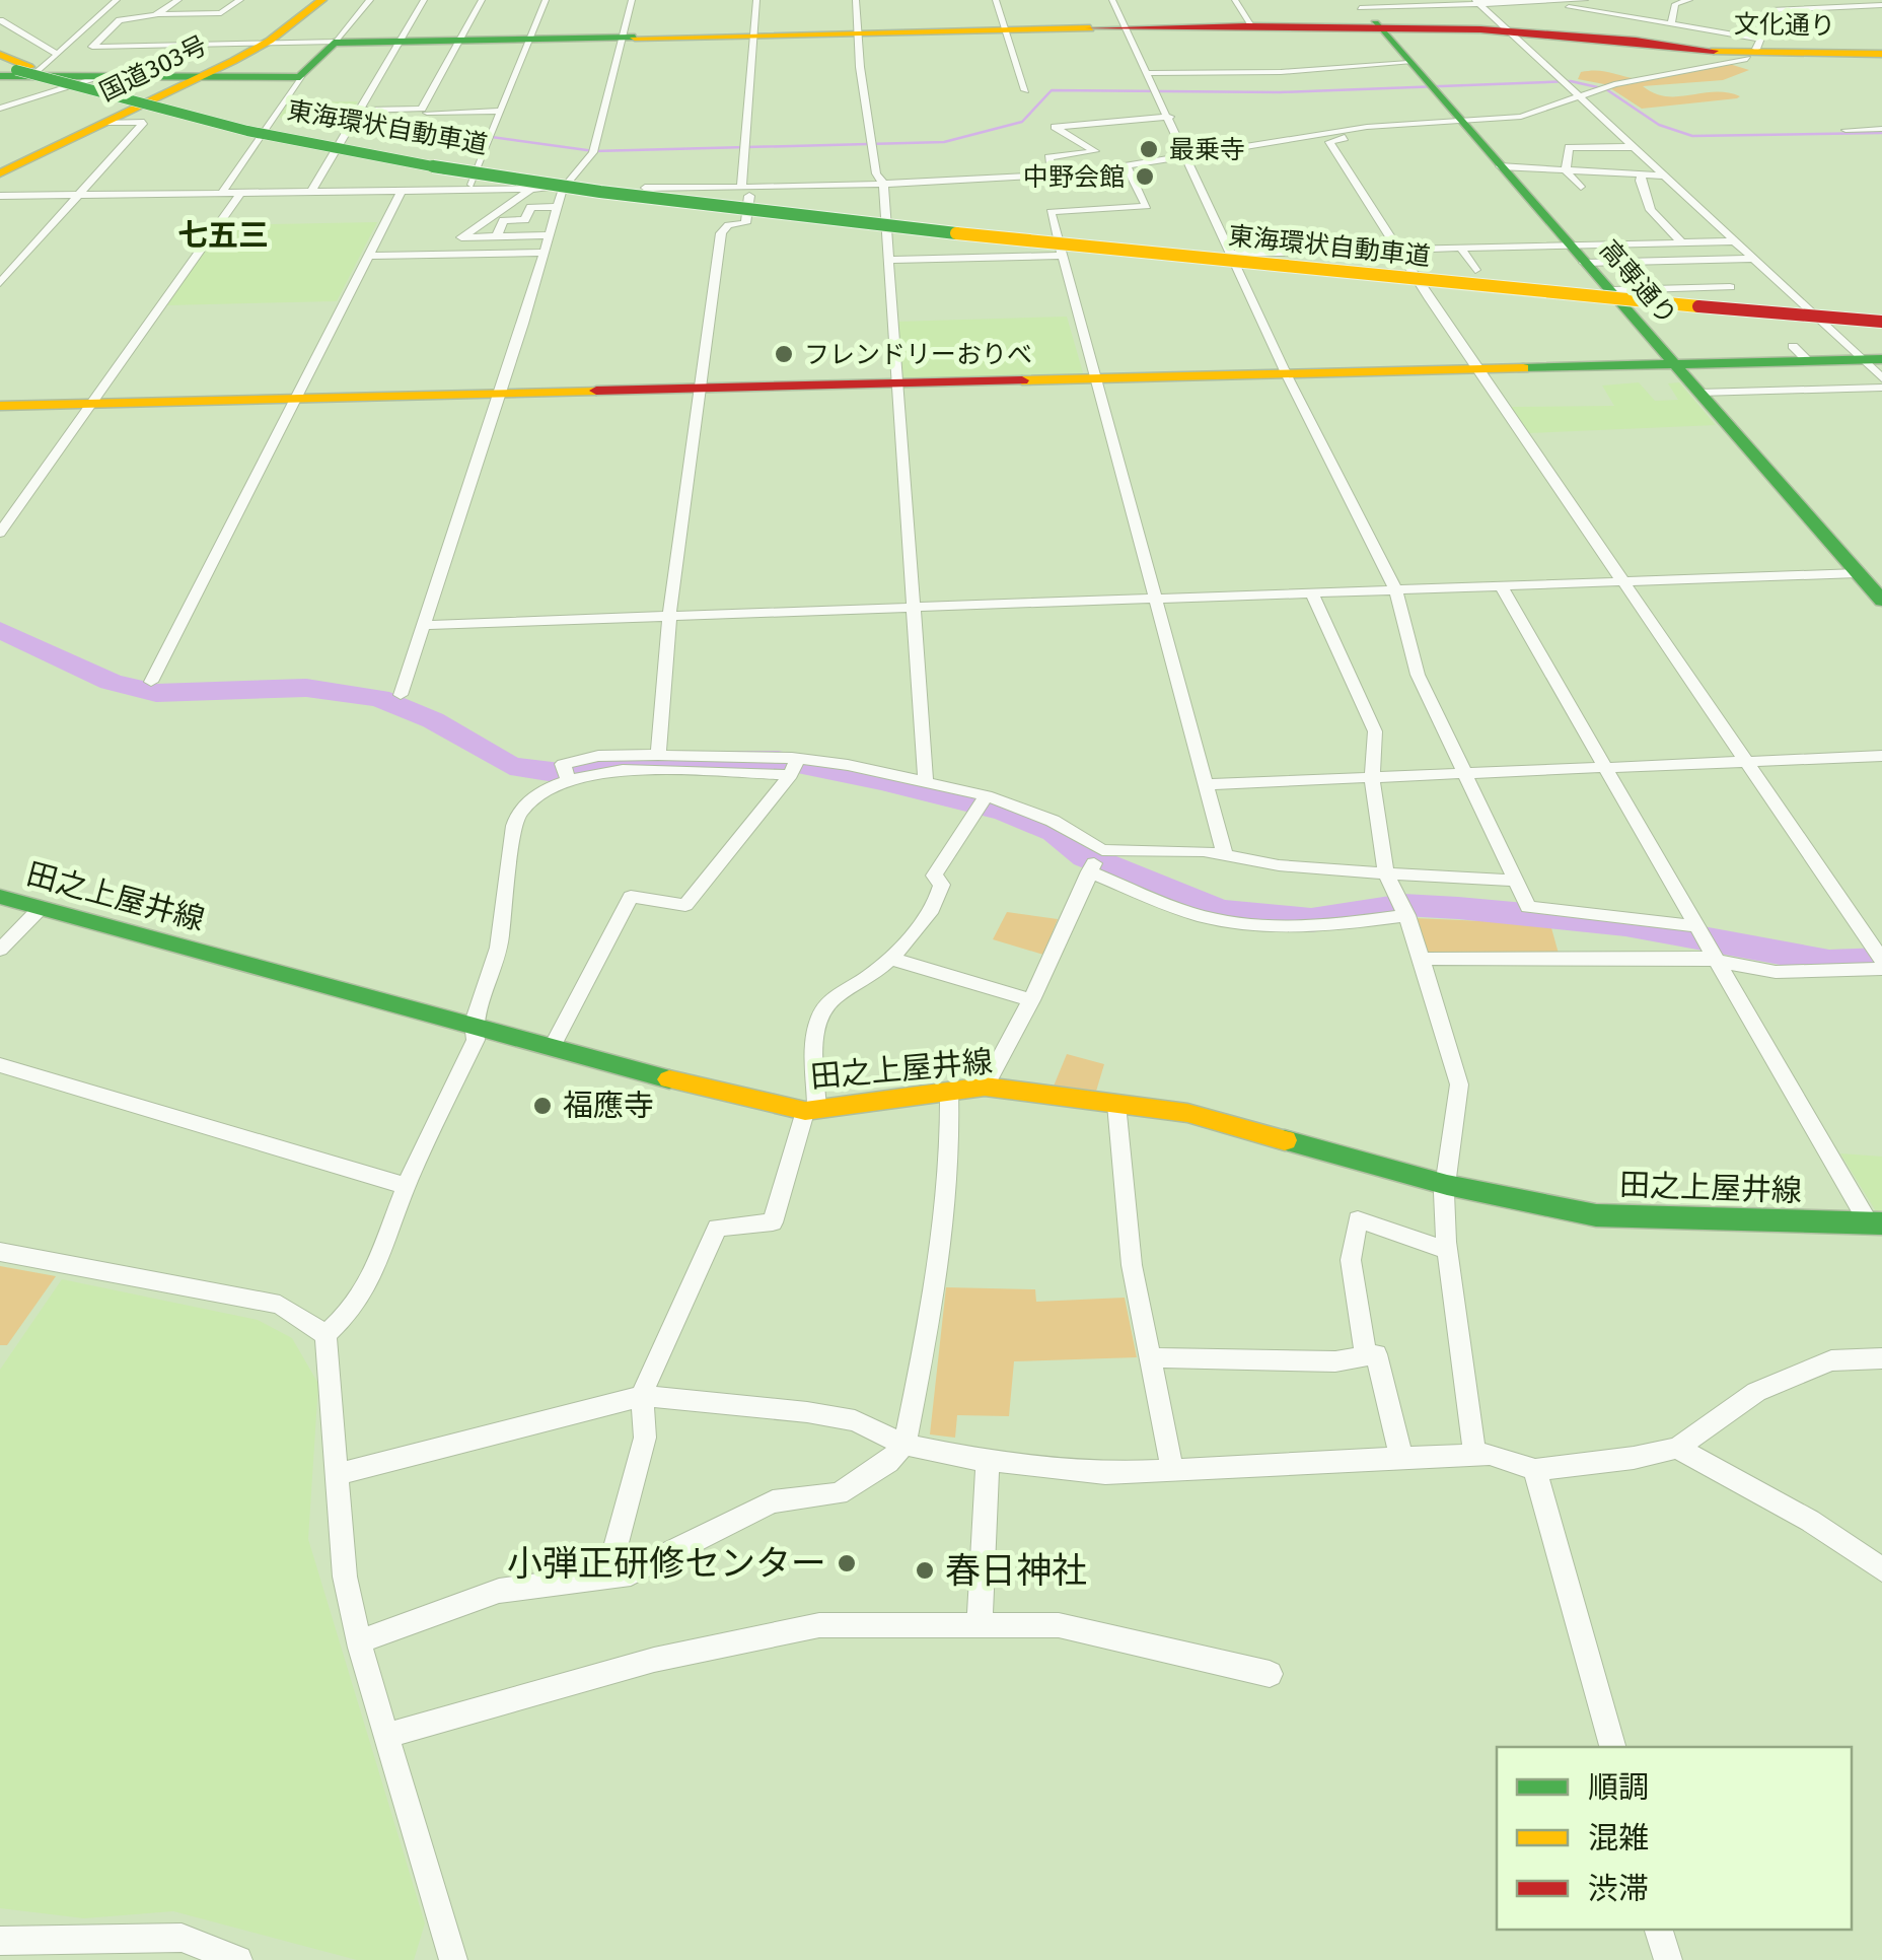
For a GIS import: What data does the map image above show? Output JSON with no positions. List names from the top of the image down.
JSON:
{
  "streets": {
    "main road": [
      "文化通り",
      "国道303号",
      "東海環状自動車道",
      "高専通り",
      "田之上屋井線"
    ]
  },
  "crossings": [
    ["文化通り", "高専通り"]
  ],
  "districts": ["七五三"],
  "places": [
    "最乗寺",
    "中野会館",
    "フレンドリーおりべ",
    "福應寺",
    "小弾正研修センター",
    "春日神社"
  ],
  "legend": ["順調", "混雑", "渋滞"]
}
